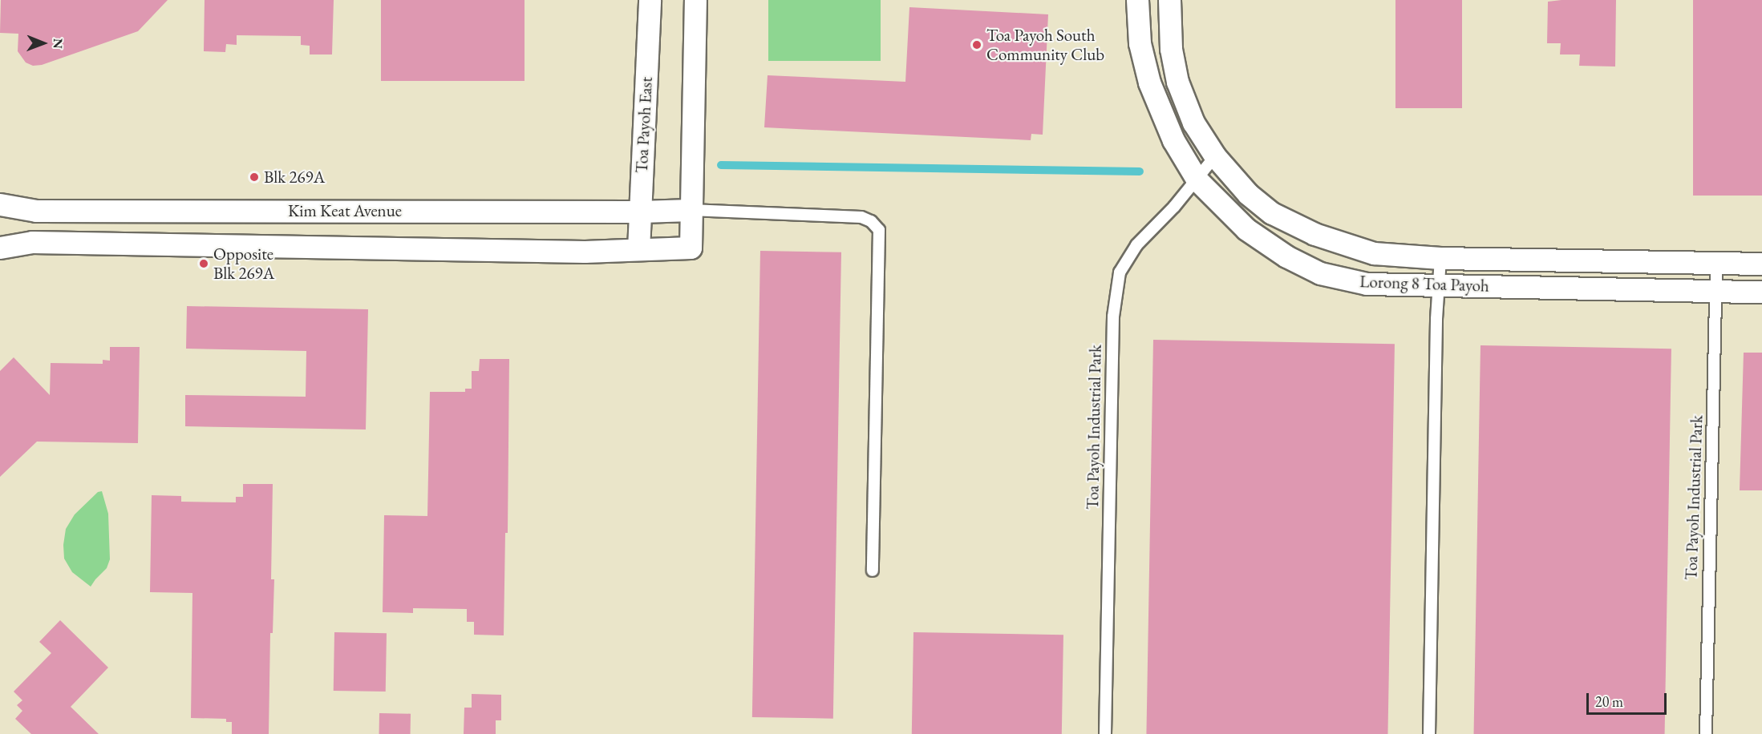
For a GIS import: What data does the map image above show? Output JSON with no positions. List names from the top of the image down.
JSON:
{
  "streets": {
    "street": ["Toa Payoh East", "Kim Keat Avenue", "Lorong 8 Toa Payoh"],
    "lane": ["Toa Payoh Industrial Park"]
  },
  "crossings": [
    ["Toa Payoh East", "Kim Keat Avenue"],
    ["Lorong 8 Toa Payoh", "Toa Payoh Industrial Park"]
  ],
  "places": ["Toa Payoh South Community Club", "Blk 269A", "Opposite Blk 269A"],
  "scale_bar": "20 m",
  "north": "right"
}
